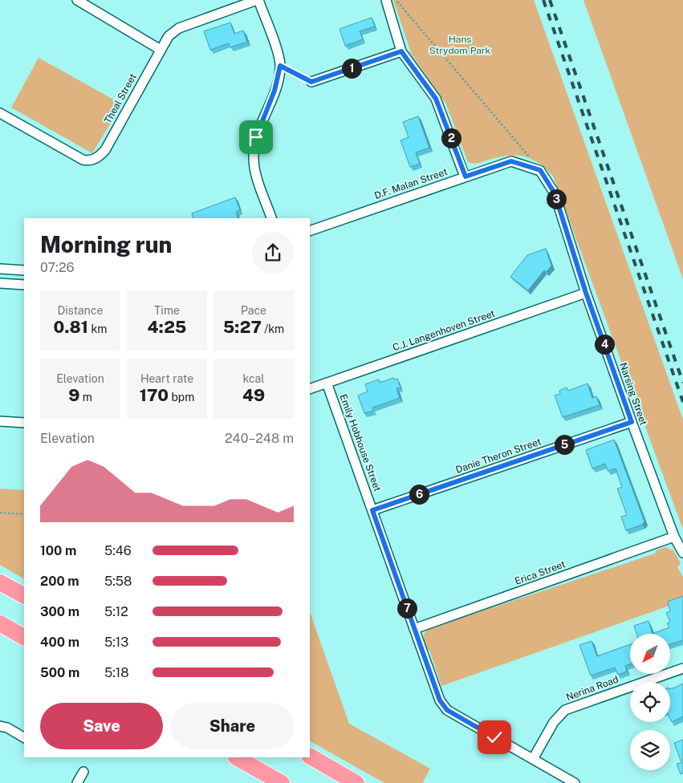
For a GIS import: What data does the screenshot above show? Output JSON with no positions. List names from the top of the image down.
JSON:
{
  "streets": {
    "street": [
      "Theal Street",
      "D.F. Malan Street",
      "C.J. Langenhoven Street",
      "Narsing Street",
      "Emily Hobhouse Street",
      "Danie Theron Street",
      "Erica Street",
      "Nerina Road"
    ]
  },
  "crossings": [
    ["D.F. Malan Street", "Narsing Street"],
    ["C.J. Langenhoven Street", "Narsing Street"],
    ["C.J. Langenhoven Street", "Emily Hobhouse Street"],
    ["Narsing Street", "Danie Theron Street"],
    ["Narsing Street", "Erica Street"],
    ["Emily Hobhouse Street", "Danie Theron Street"],
    ["Emily Hobhouse Street", "Erica Street"],
    ["Emily Hobhouse Street", "Nerina Road"]
  ],
  "parks": ["Hans Strydom Park"],
  "north": "bottom left",
  "page": {
    "pins": [
      "1",
      "2",
      "3",
      "4",
      "5",
      "6",
      "7"
    ],
    "heading": ["Morning run", "07:26"],
    "stats": [
      ["Distance", "0.81 km"],
      ["Time", "4:25"],
      ["Pace", "5:27 /km"],
      ["Elevation", "9 m"],
      ["Heart rate", "170 bpm"],
      ["kcal", "49"]
    ],
    "chart": ["Elevation", "240–248 m"],
    "list": [
      {
        "name": "100 m",
        "note": "5:46"
      },
      {
        "name": "200 m",
        "note": "5:58"
      },
      {
        "name": "300 m",
        "note": "5:12"
      },
      {
        "name": "400 m",
        "note": "5:13"
      },
      {
        "name": "500 m",
        "note": "5:18"
      }
    ],
    "buttons": ["Save", "Share"]
  }
}
